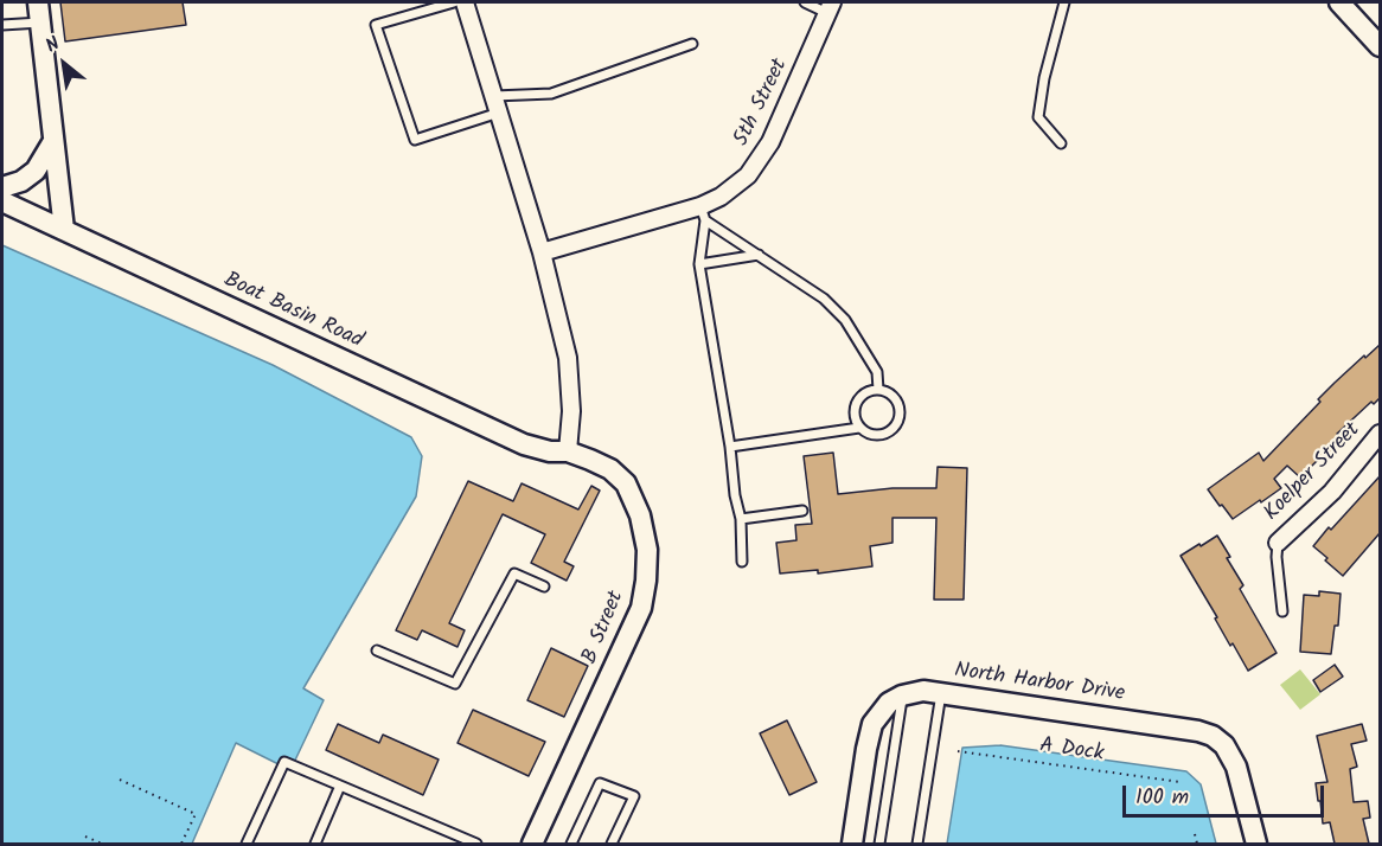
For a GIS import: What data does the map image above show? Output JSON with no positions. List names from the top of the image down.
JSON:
{
  "streets": {
    "street": [
      "5th Street",
      "Boat Basin Road",
      "Koelper Street",
      "B Street",
      "North Harbor Drive"
    ],
    "path": ["A Dock"]
  },
  "crossings": [
    ["Boat Basin Road", "B Street"]
  ],
  "scale_bar": "100 m",
  "north": "top left"
}
